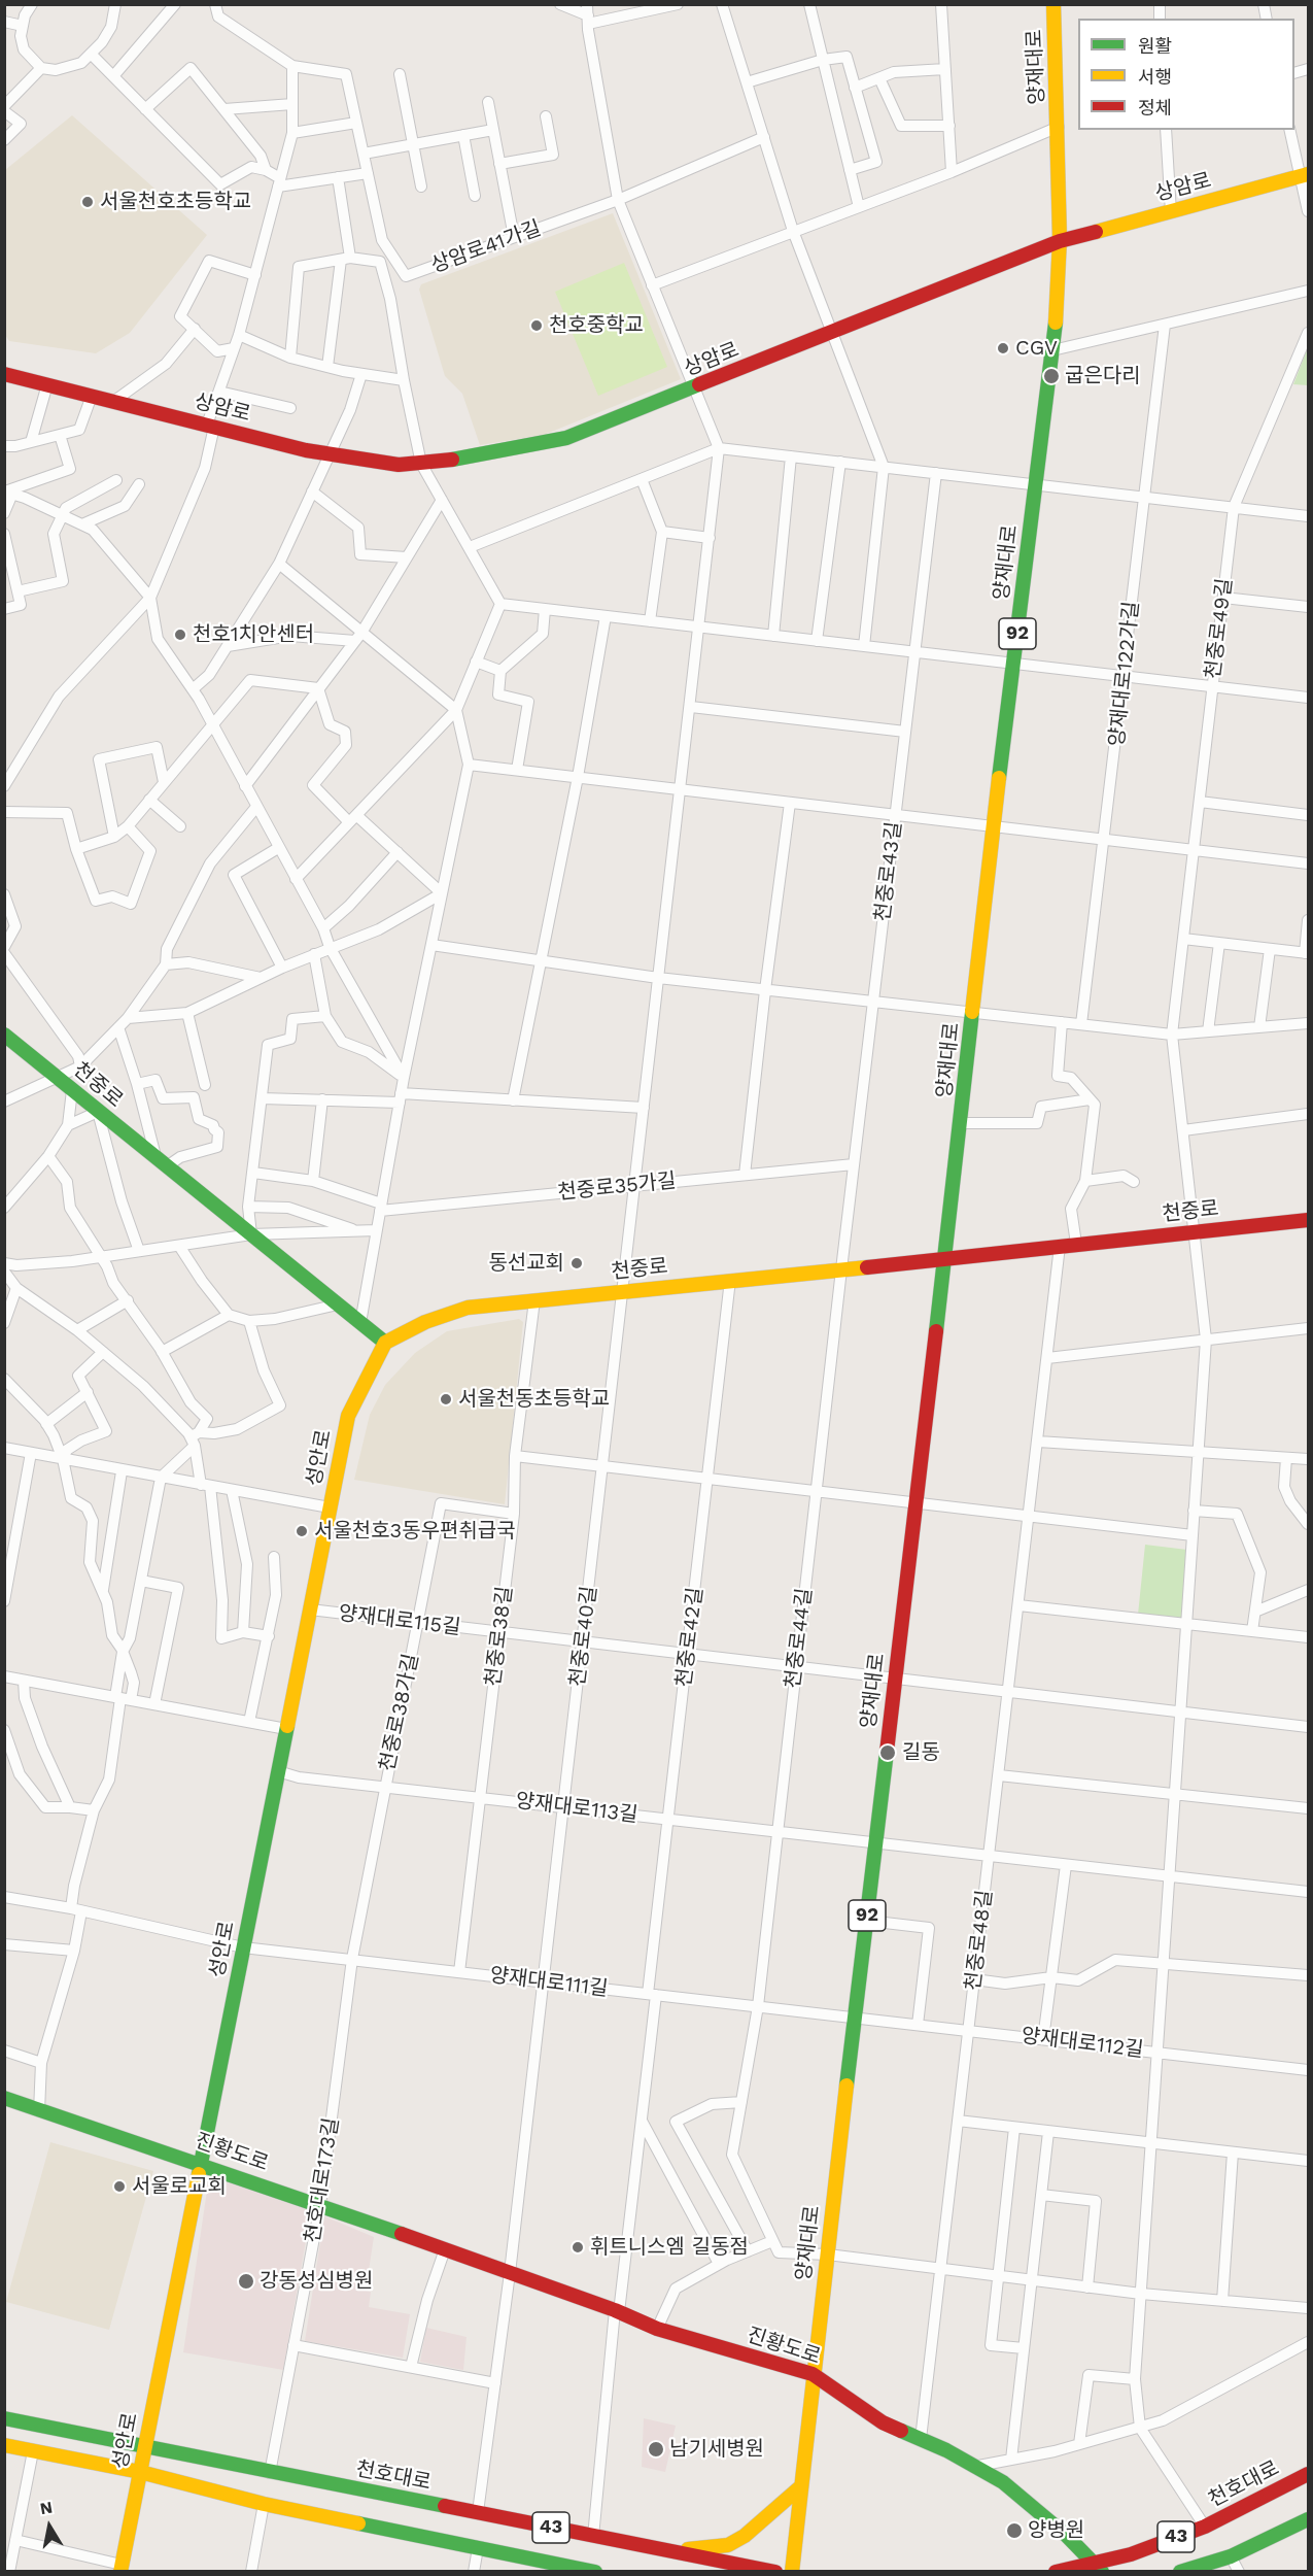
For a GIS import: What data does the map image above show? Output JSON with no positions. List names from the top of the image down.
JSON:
{
  "streets": {
    "main road": [
      "양재대로",
      "상암로",
      "92",
      "천중로",
      "성안로",
      "진황도로",
      "천호대로",
      "43"
    ],
    "street": [
      "상암로41가길",
      "천중로49길",
      "양재대로122가길",
      "천중로43길",
      "천중로35가길",
      "양재대로115길",
      "천중로38길",
      "천중로40길",
      "천중로42길",
      "천중로44길",
      "천중로38가길",
      "양재대로113길",
      "천중로48길",
      "양재대로111길",
      "양재대로112길",
      "천호대로173길"
    ]
  },
  "crossings": [
    ["양재대로", "상암로"],
    ["양재대로", "천중로"],
    ["양재대로", "양재대로115길"],
    ["양재대로", "양재대로113길"],
    ["양재대로", "양재대로111길"],
    ["양재대로", "양재대로112길"],
    ["양재대로", "진황도로"],
    ["천중로49길", "천중로"],
    ["천중로49길", "양재대로115길"],
    ["천중로49길", "양재대로113길"],
    ["천중로49길", "양재대로112길"],
    ["천중로43길", "천중로"],
    ["천중로43길", "천중로35가길"],
    ["천중로43길", "천중로44길"],
    ["천중로", "성안로"],
    ["천중로", "천중로38길"],
    ["천중로", "천중로40길"],
    ["천중로", "천중로42길"],
    ["천중로", "천중로44길"],
    ["천중로", "천중로48길"],
    ["천중로35가길", "천중로40길"],
    ["성안로", "양재대로115길"],
    ["성안로", "양재대로113길"],
    ["성안로", "양재대로111길"],
    ["성안로", "진황도로"],
    ["성안로", "천호대로"],
    ["성안로", "43"],
    ["양재대로115길", "천중로38길"],
    ["양재대로115길", "천중로40길"],
    ["양재대로115길", "천중로42길"],
    ["양재대로115길", "천중로44길"],
    ["양재대로115길", "천중로38가길"],
    ["양재대로115길", "천중로48길"],
    ["천중로38길", "천중로38가길"],
    ["천중로38길", "양재대로113길"],
    ["천중로38길", "양재대로111길"],
    ["천중로40길", "양재대로113길"],
    ["천중로40길", "양재대로111길"],
    ["천중로40길", "진황도로"],
    ["천중로40길", "천호대로"],
    ["천중로42길", "양재대로113길"],
    ["천중로42길", "양재대로111길"],
    ["천중로42길", "진황도로"],
    ["천중로42길", "천호대로"],
    ["천중로44길", "양재대로113길"],
    ["천중로44길", "양재대로111길"],
    ["천중로38가길", "양재대로113길"],
    ["천중로38가길", "양재대로111길"],
    ["천중로38가길", "천호대로173길"],
    ["양재대로113길", "천중로48길"],
    ["천중로48길", "양재대로112길"],
    ["천중로48길", "진황도로"],
    ["양재대로111길", "양재대로112길"],
    ["양재대로111길", "천호대로173길"],
    ["진황도로", "천호대로173길"],
    ["진황도로", "천호대로"],
    ["천호대로173길", "천호대로"]
  ],
  "places": [
    "서울천호초등학교",
    "천호중학교",
    "CGV",
    "굽은다리",
    "천호1치안센터",
    "동선교회",
    "서울천동초등학교",
    "서울천호3동우편취급국",
    "길동",
    "서울로교회",
    "휘트니스엠 길동점",
    "강동성심병원",
    "남기세병원",
    "양병원"
  ],
  "legend": ["원활", "서행", "정체"],
  "north": "top"
}
